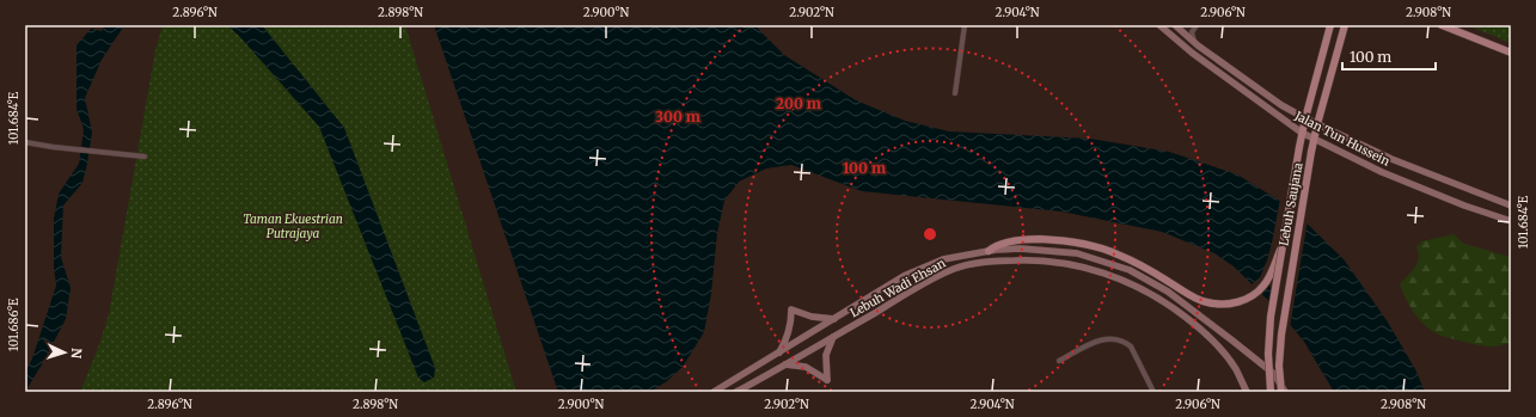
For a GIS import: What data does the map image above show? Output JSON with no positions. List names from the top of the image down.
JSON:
{
  "streets": {
    "main road": ["Jalan Tun Hussein", "Lebuh Saujana", "Lebuh Wadi Ehsan"]
  },
  "crossings": [
    ["Jalan Tun Hussein", "Lebuh Saujana"]
  ],
  "parks": ["Taman Ekuestrian Putrajaya"],
  "scale_bar": "100 m",
  "north": "right",
  "coordinates": [
    "2.896°N",
    "2.898°N",
    "2.900°N",
    "2.902°N",
    "2.904°N",
    "2.906°N",
    "2.908°N",
    "101.684°E",
    "101.686°E"
  ],
  "rings": ["200 m", "300 m", "100 m"]
}
